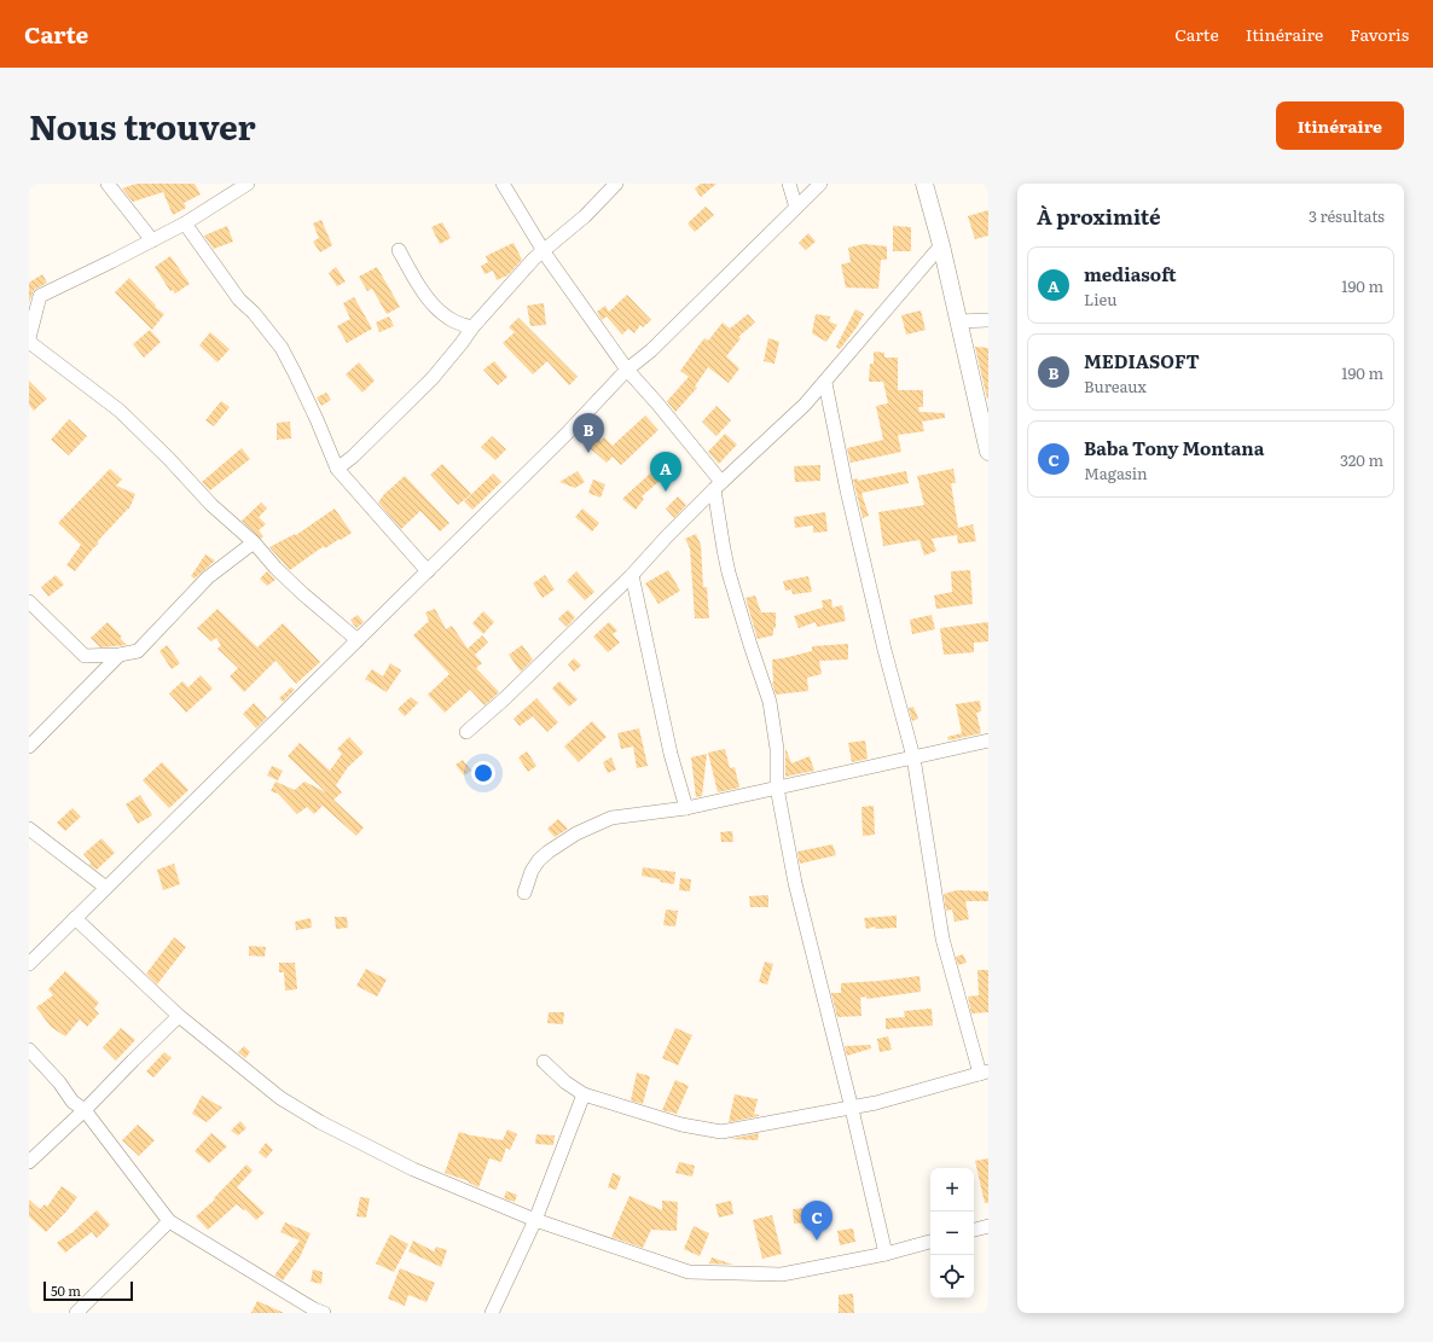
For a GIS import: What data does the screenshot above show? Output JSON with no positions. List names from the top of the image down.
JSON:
{
  "scale_bar": "50 m",
  "page": {
    "header": "Carte",
    "nav": ["Carte", "Itinéraire", "Favoris"],
    "title": "Nous trouver",
    "buttons": "Itinéraire",
    "heading": ["À proximité", "3 résultats"],
    "list": [
      {
        "mark": "A",
        "name": "mediasoft",
        "note": "Lieu",
        "value": "190 m"
      },
      {
        "mark": "B",
        "name": "MEDIASOFT",
        "note": "Bureaux",
        "value": "190 m"
      },
      {
        "mark": "C",
        "name": "Baba Tony Montana",
        "note": "Magasin",
        "value": "320 m"
      }
    ],
    "pins": ["B", "A", "C"],
    "map_buttons": ["+", "−"],
    "scale": "50 m"
  }
}
